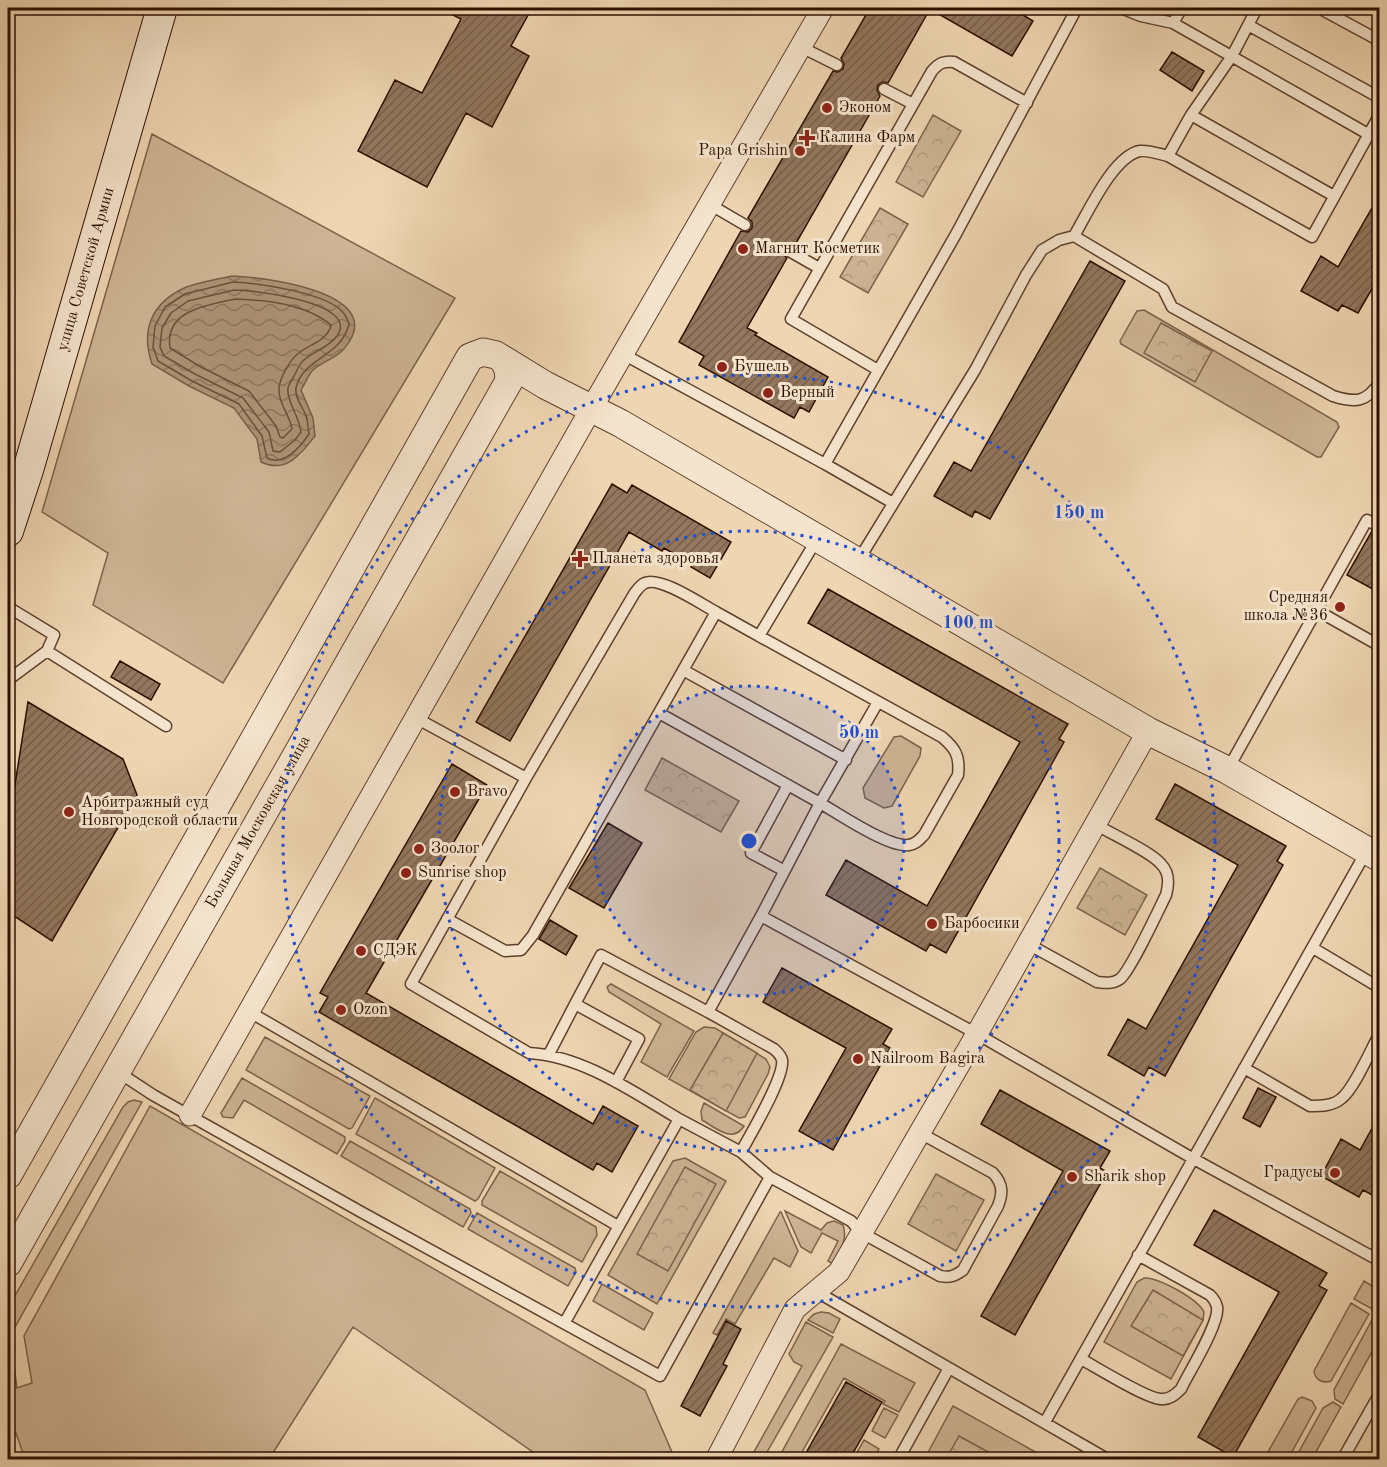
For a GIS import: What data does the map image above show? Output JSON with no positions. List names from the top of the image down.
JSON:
{
  "streets": {
    "main road": ["улица Советской Армии"],
    "street": ["Большая Московская улица"]
  },
  "places": {
    "other": [
      "Эконом",
      "Papa Grishin",
      "Магнит Косметик",
      "Бушель",
      "Верный",
      "Средняя школа №36",
      "Bravo",
      "Арбитражный суд Новгородской области",
      "Зоолог",
      "Sunrise shop",
      "Барбосики",
      "СДЭК",
      "Ozon",
      "Nailroom Bagira",
      "Градусы",
      "Sharik shop"
    ],
    "health": ["Калина Фарм", "Планета здоровья"]
  },
  "rings": ["150 m", "100 m", "50 m"]
}
